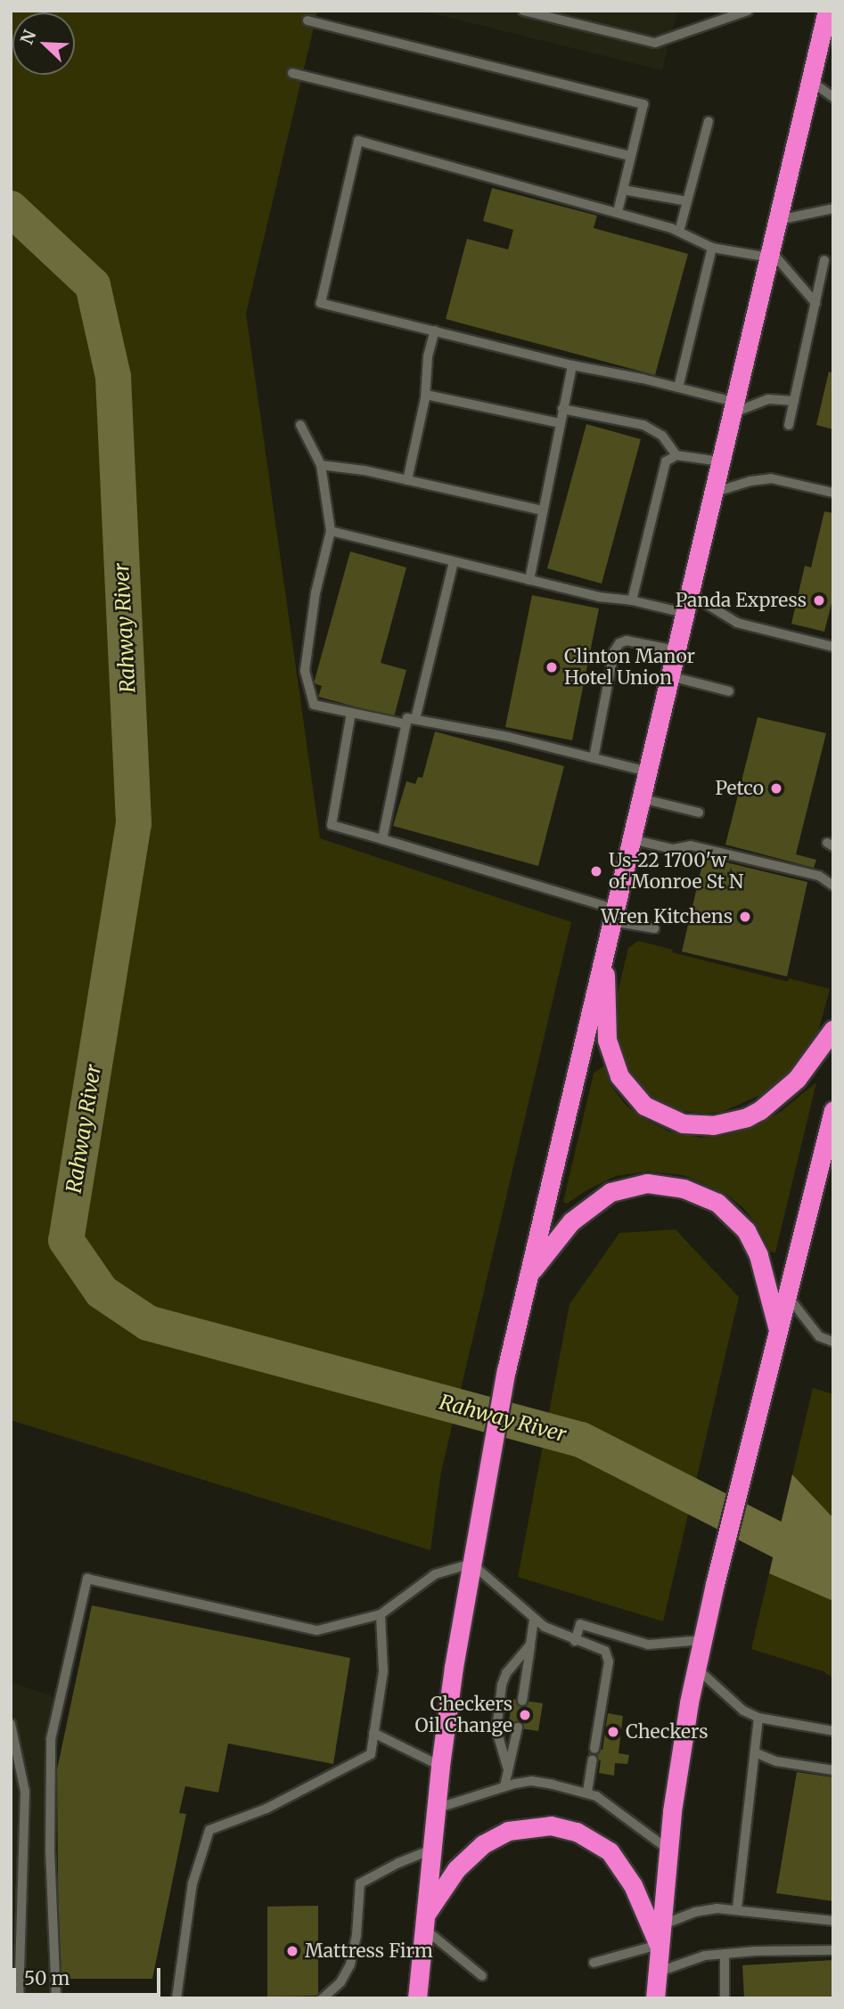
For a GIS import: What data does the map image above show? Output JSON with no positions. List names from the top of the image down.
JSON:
{
  "water": ["Rahway River"],
  "places": [
    "Panda Express",
    "Clinton Manor Hotel Union",
    "Petco",
    "Us-22 1700'w of Monroe St N",
    "Wren Kitchens",
    "Checkers Oil Change",
    "Checkers",
    "Mattress Firm"
  ],
  "scale_bar": "50 m",
  "north": "top left"
}
